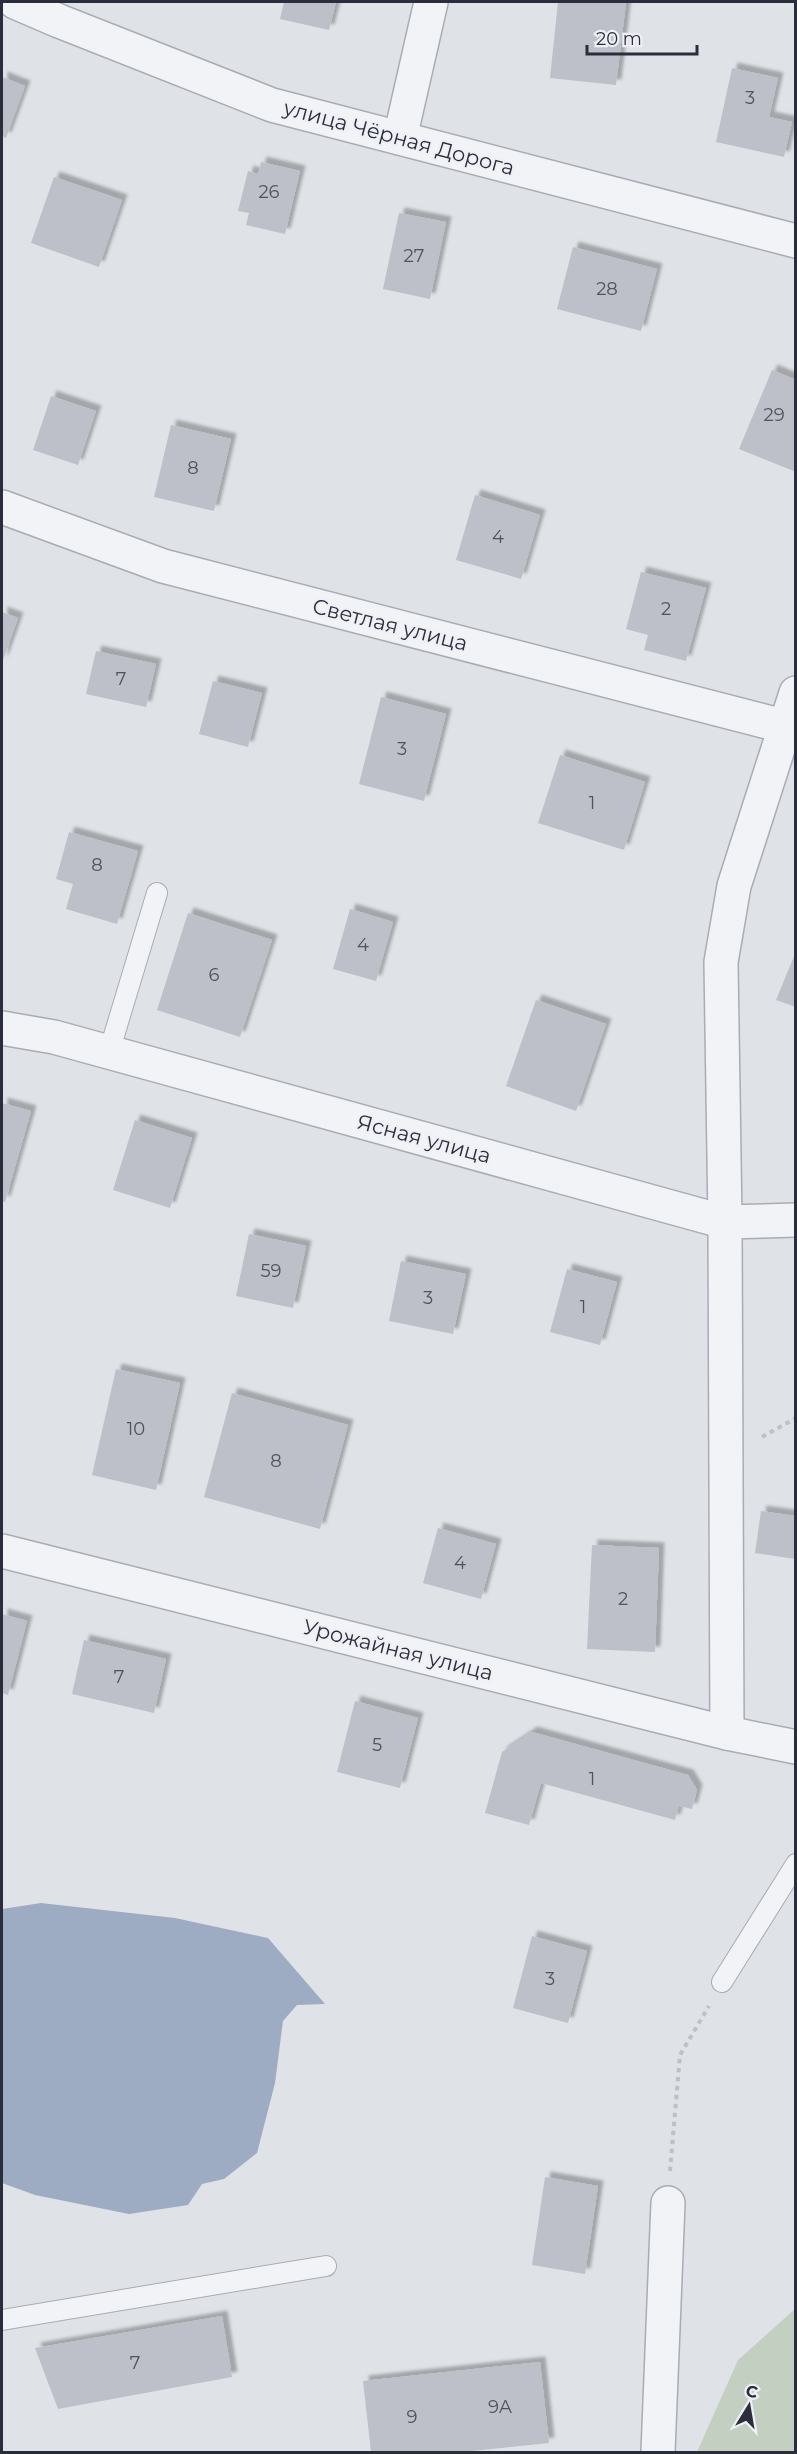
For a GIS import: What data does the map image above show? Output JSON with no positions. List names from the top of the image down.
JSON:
{
  "streets": {
    "street": [
      "улица Чёрная Дорога",
      "Светлая улица",
      "Ясная улица",
      "Урожайная улица"
    ]
  },
  "house_numbers": [
    "3",
    "26",
    "27",
    "28",
    "29",
    "8",
    "4",
    "2",
    "7",
    "3",
    "1",
    "8",
    "4",
    "6",
    "59",
    "3",
    "1",
    "10",
    "8",
    "4",
    "2",
    "7",
    "5",
    "1",
    "3",
    "7",
    "9А",
    "9"
  ],
  "scale_bar": "20 m",
  "north": "top"
}
